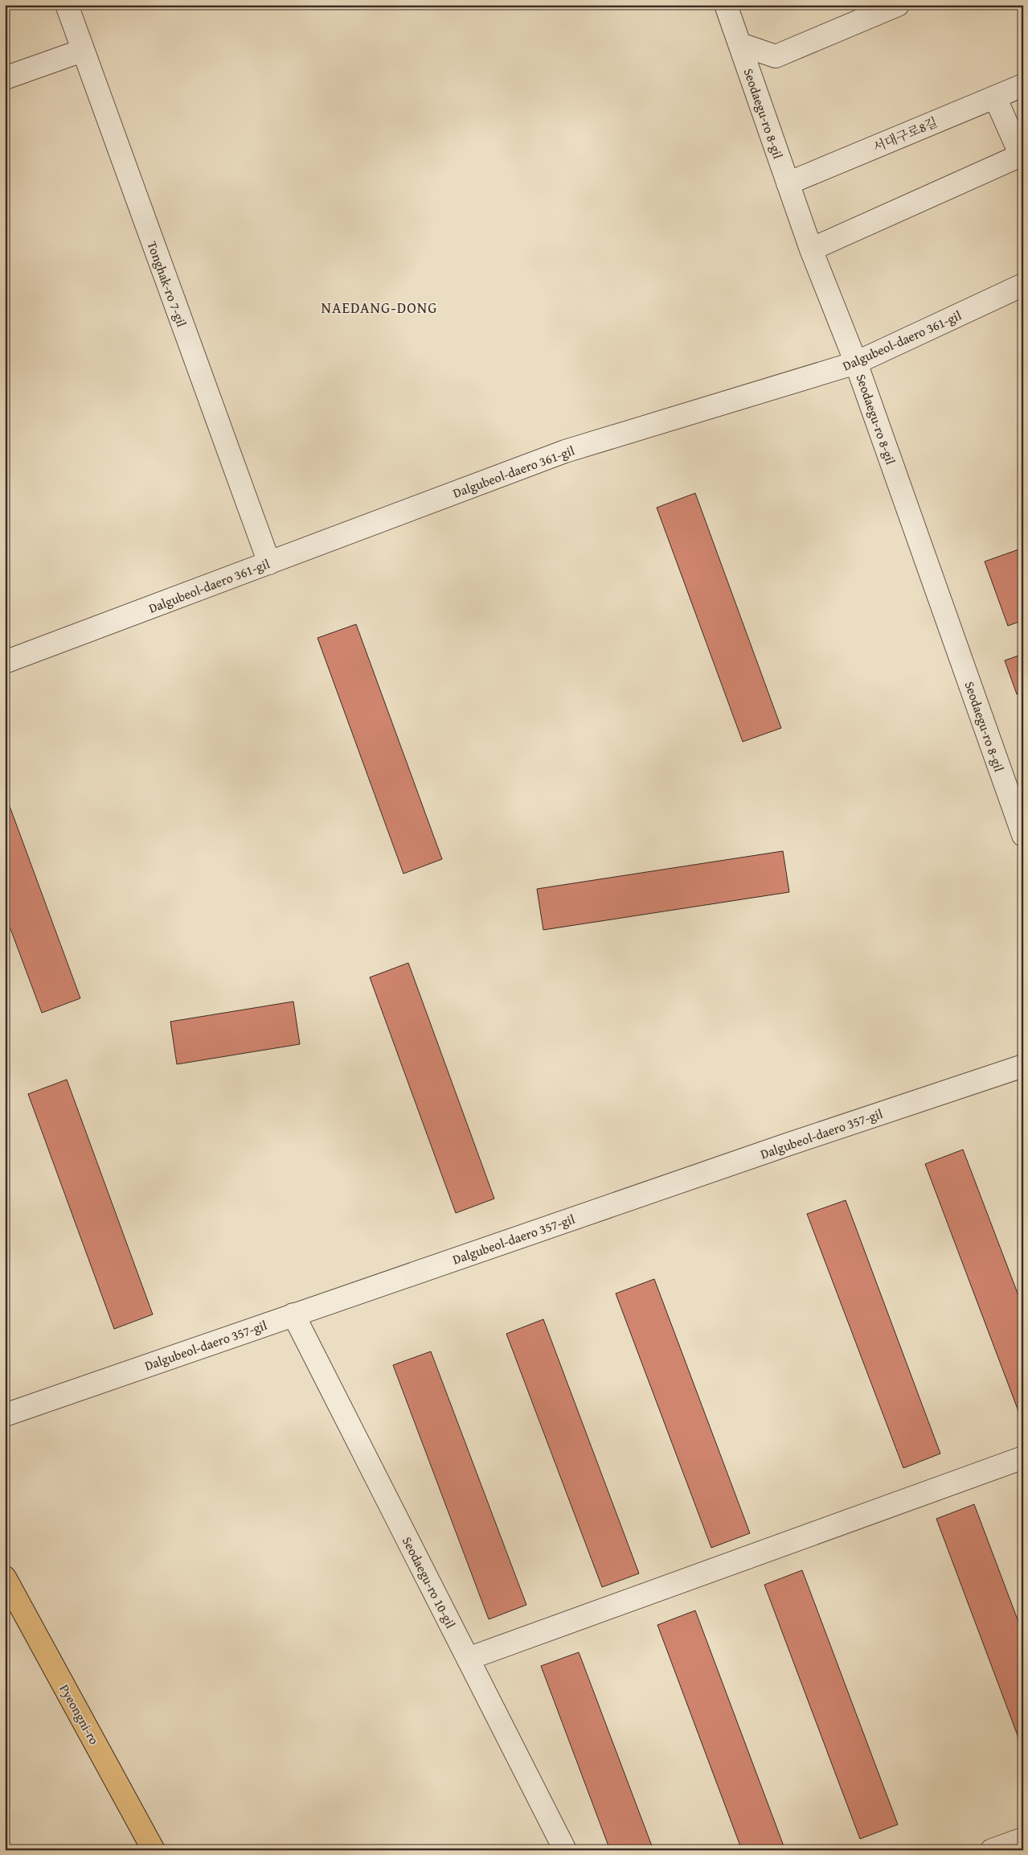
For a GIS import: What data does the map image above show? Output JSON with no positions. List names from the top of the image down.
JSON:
{
  "streets": {
    "main road": ["Pyeongni-ro"],
    "street": [
      "Seodaegu-ro 8-gil",
      "서대구로8길",
      "Tonghak-ro 7-gil",
      "Dalgubeol-daero 361-gil",
      "Dalgubeol-daero 357-gil",
      "Seodaegu-ro 10-gil"
    ]
  },
  "crossings": [
    ["Seodaegu-ro 8-gil", "서대구로8길"],
    ["Seodaegu-ro 8-gil", "Dalgubeol-daero 361-gil"],
    ["Tonghak-ro 7-gil", "Dalgubeol-daero 361-gil"],
    ["Dalgubeol-daero 357-gil", "Seodaegu-ro 10-gil"]
  ],
  "districts": ["NAEDANG-DONG"]
}
